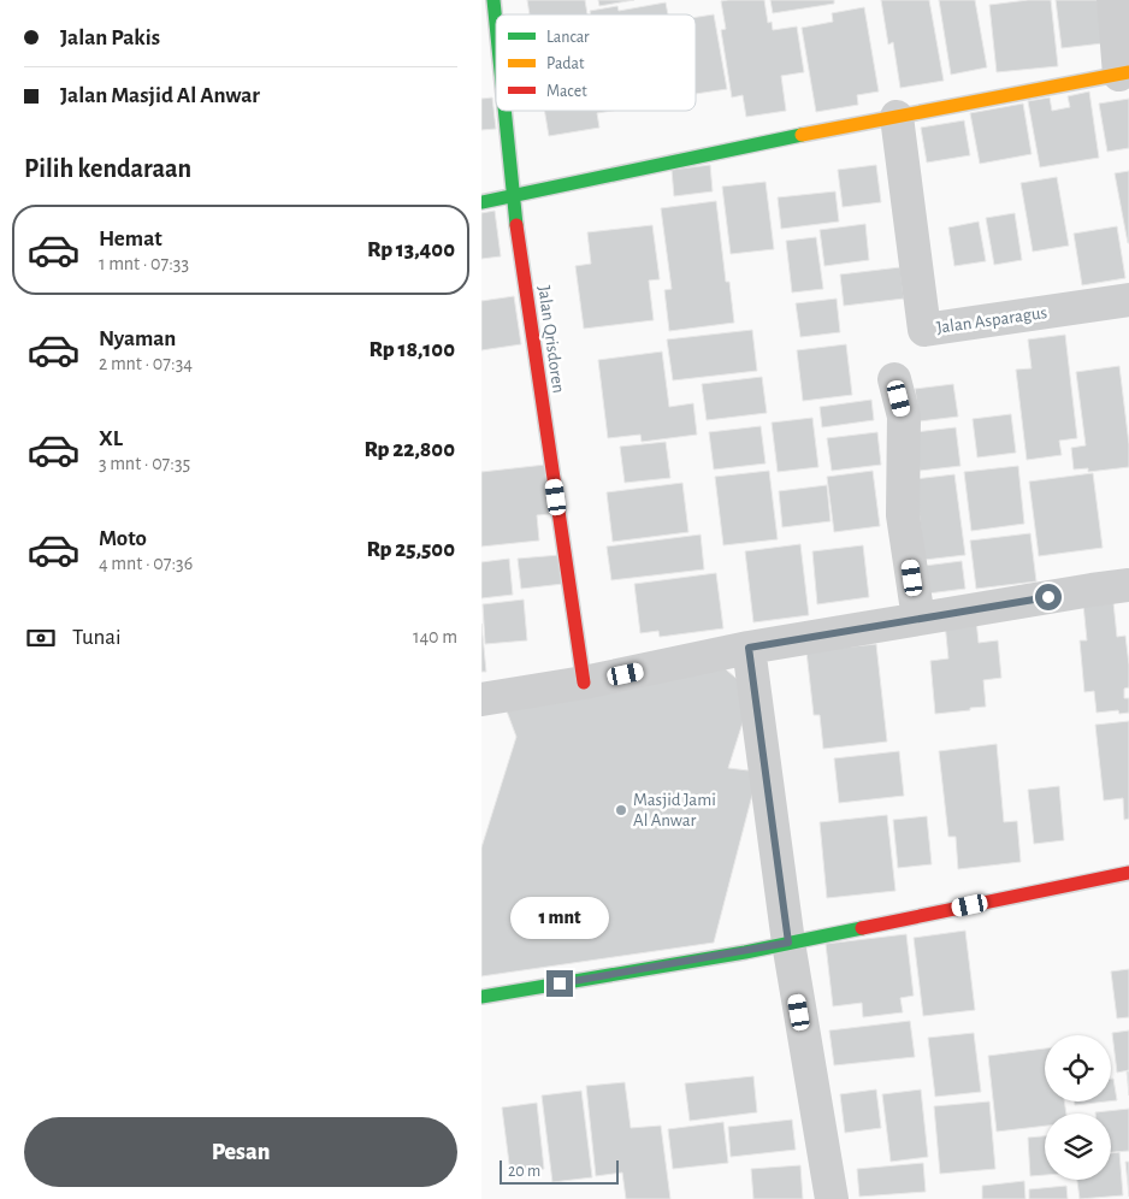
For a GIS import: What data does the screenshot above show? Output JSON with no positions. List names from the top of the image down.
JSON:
{
  "streets": {
    "street": ["Jalan Asparagus", "Jalan Qrisdoren"]
  },
  "places": ["Masjid Jami Al Anwar"],
  "legend": ["Lancar", "Padat", "Macet"],
  "scale_bar": "20 m",
  "page": {
    "banner": ["Jalan Pakis", "Jalan Masjid Al Anwar"],
    "heading": "Pilih kendaraan",
    "list": [
      {
        "name": "Hemat",
        "note": "1 mnt · 07:33",
        "value": "Rp 13,400"
      },
      {
        "name": "Nyaman",
        "note": "2 mnt · 07:34",
        "value": "Rp 18,100"
      },
      {
        "name": "XL",
        "note": "3 mnt · 07:35",
        "value": "Rp 22,800"
      },
      {
        "name": "Moto",
        "note": "4 mnt · 07:36",
        "value": "Rp 25,500"
      }
    ],
    "pay": ["Tunai", "140 m"],
    "bubble": "1 mnt",
    "buttons": "Pesan",
    "scale": "20 m"
  }
}
